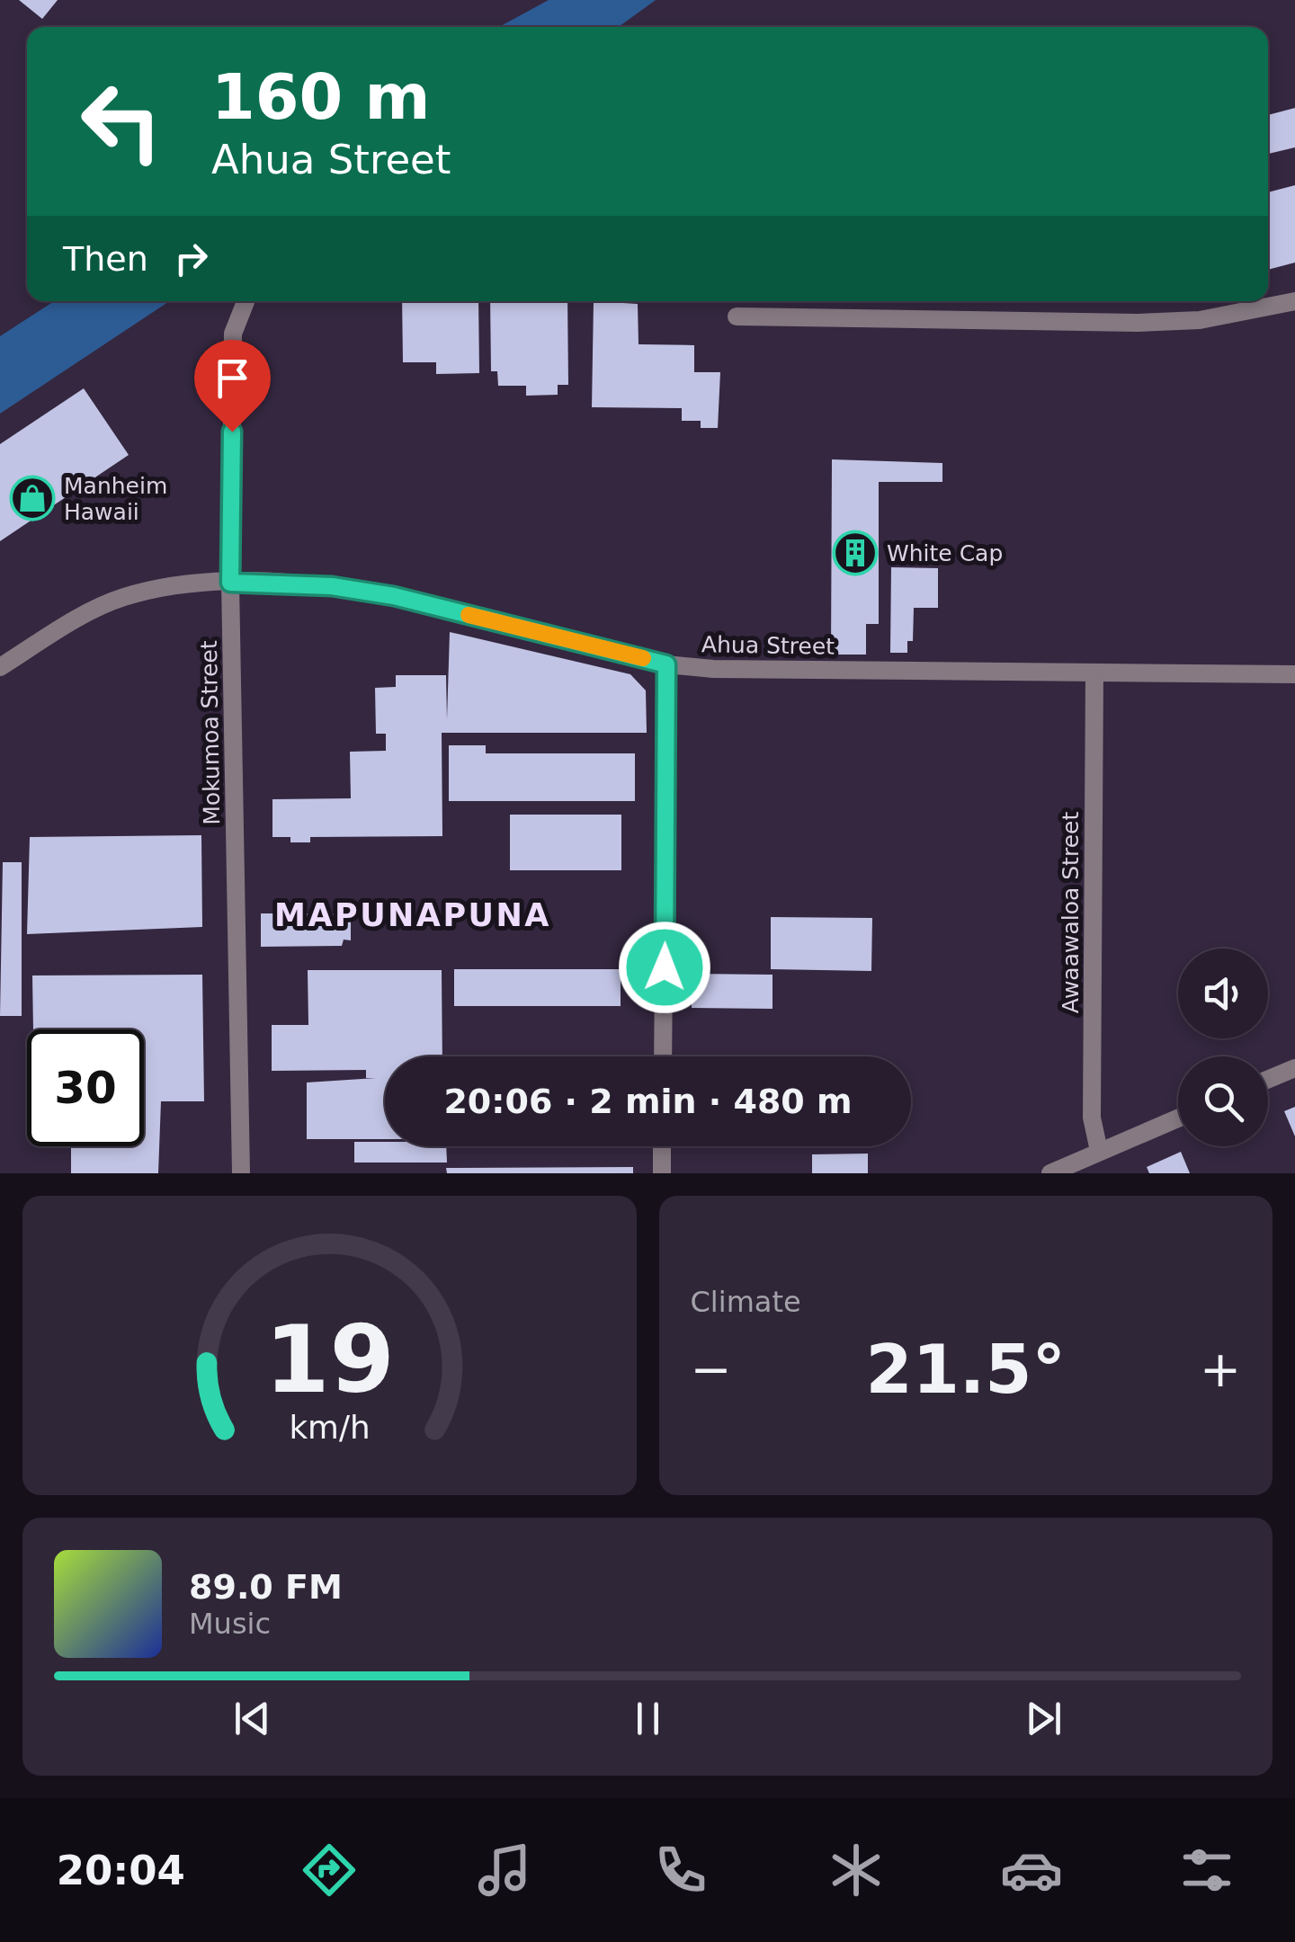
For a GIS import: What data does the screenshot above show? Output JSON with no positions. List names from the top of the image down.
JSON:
{
  "streets": {
    "street": ["Ahua Street", "Mokumoa Street", "Awaawaloa Street"]
  },
  "crossings": [
    ["Ahua Street", "Mokumoa Street"],
    ["Ahua Street", "Awaawaloa Street"]
  ],
  "districts": ["MAPUNAPUNA"],
  "places": {
    "shop": ["Manheim Hawaii"],
    "building": ["White Cap"]
  },
  "page": {
    "turn": ["160 m", "Ahua Street"],
    "then": "Then",
    "limit": "30",
    "trip": "20:06 · 2 min · 480 m",
    "tile": "Climate",
    "heat": ["−", "21.5°", "+"],
    "song": ["89.0 FM", "Music"],
    "tabs": "20:04",
    "gauge": ["19", "km/h"]
  }
}
